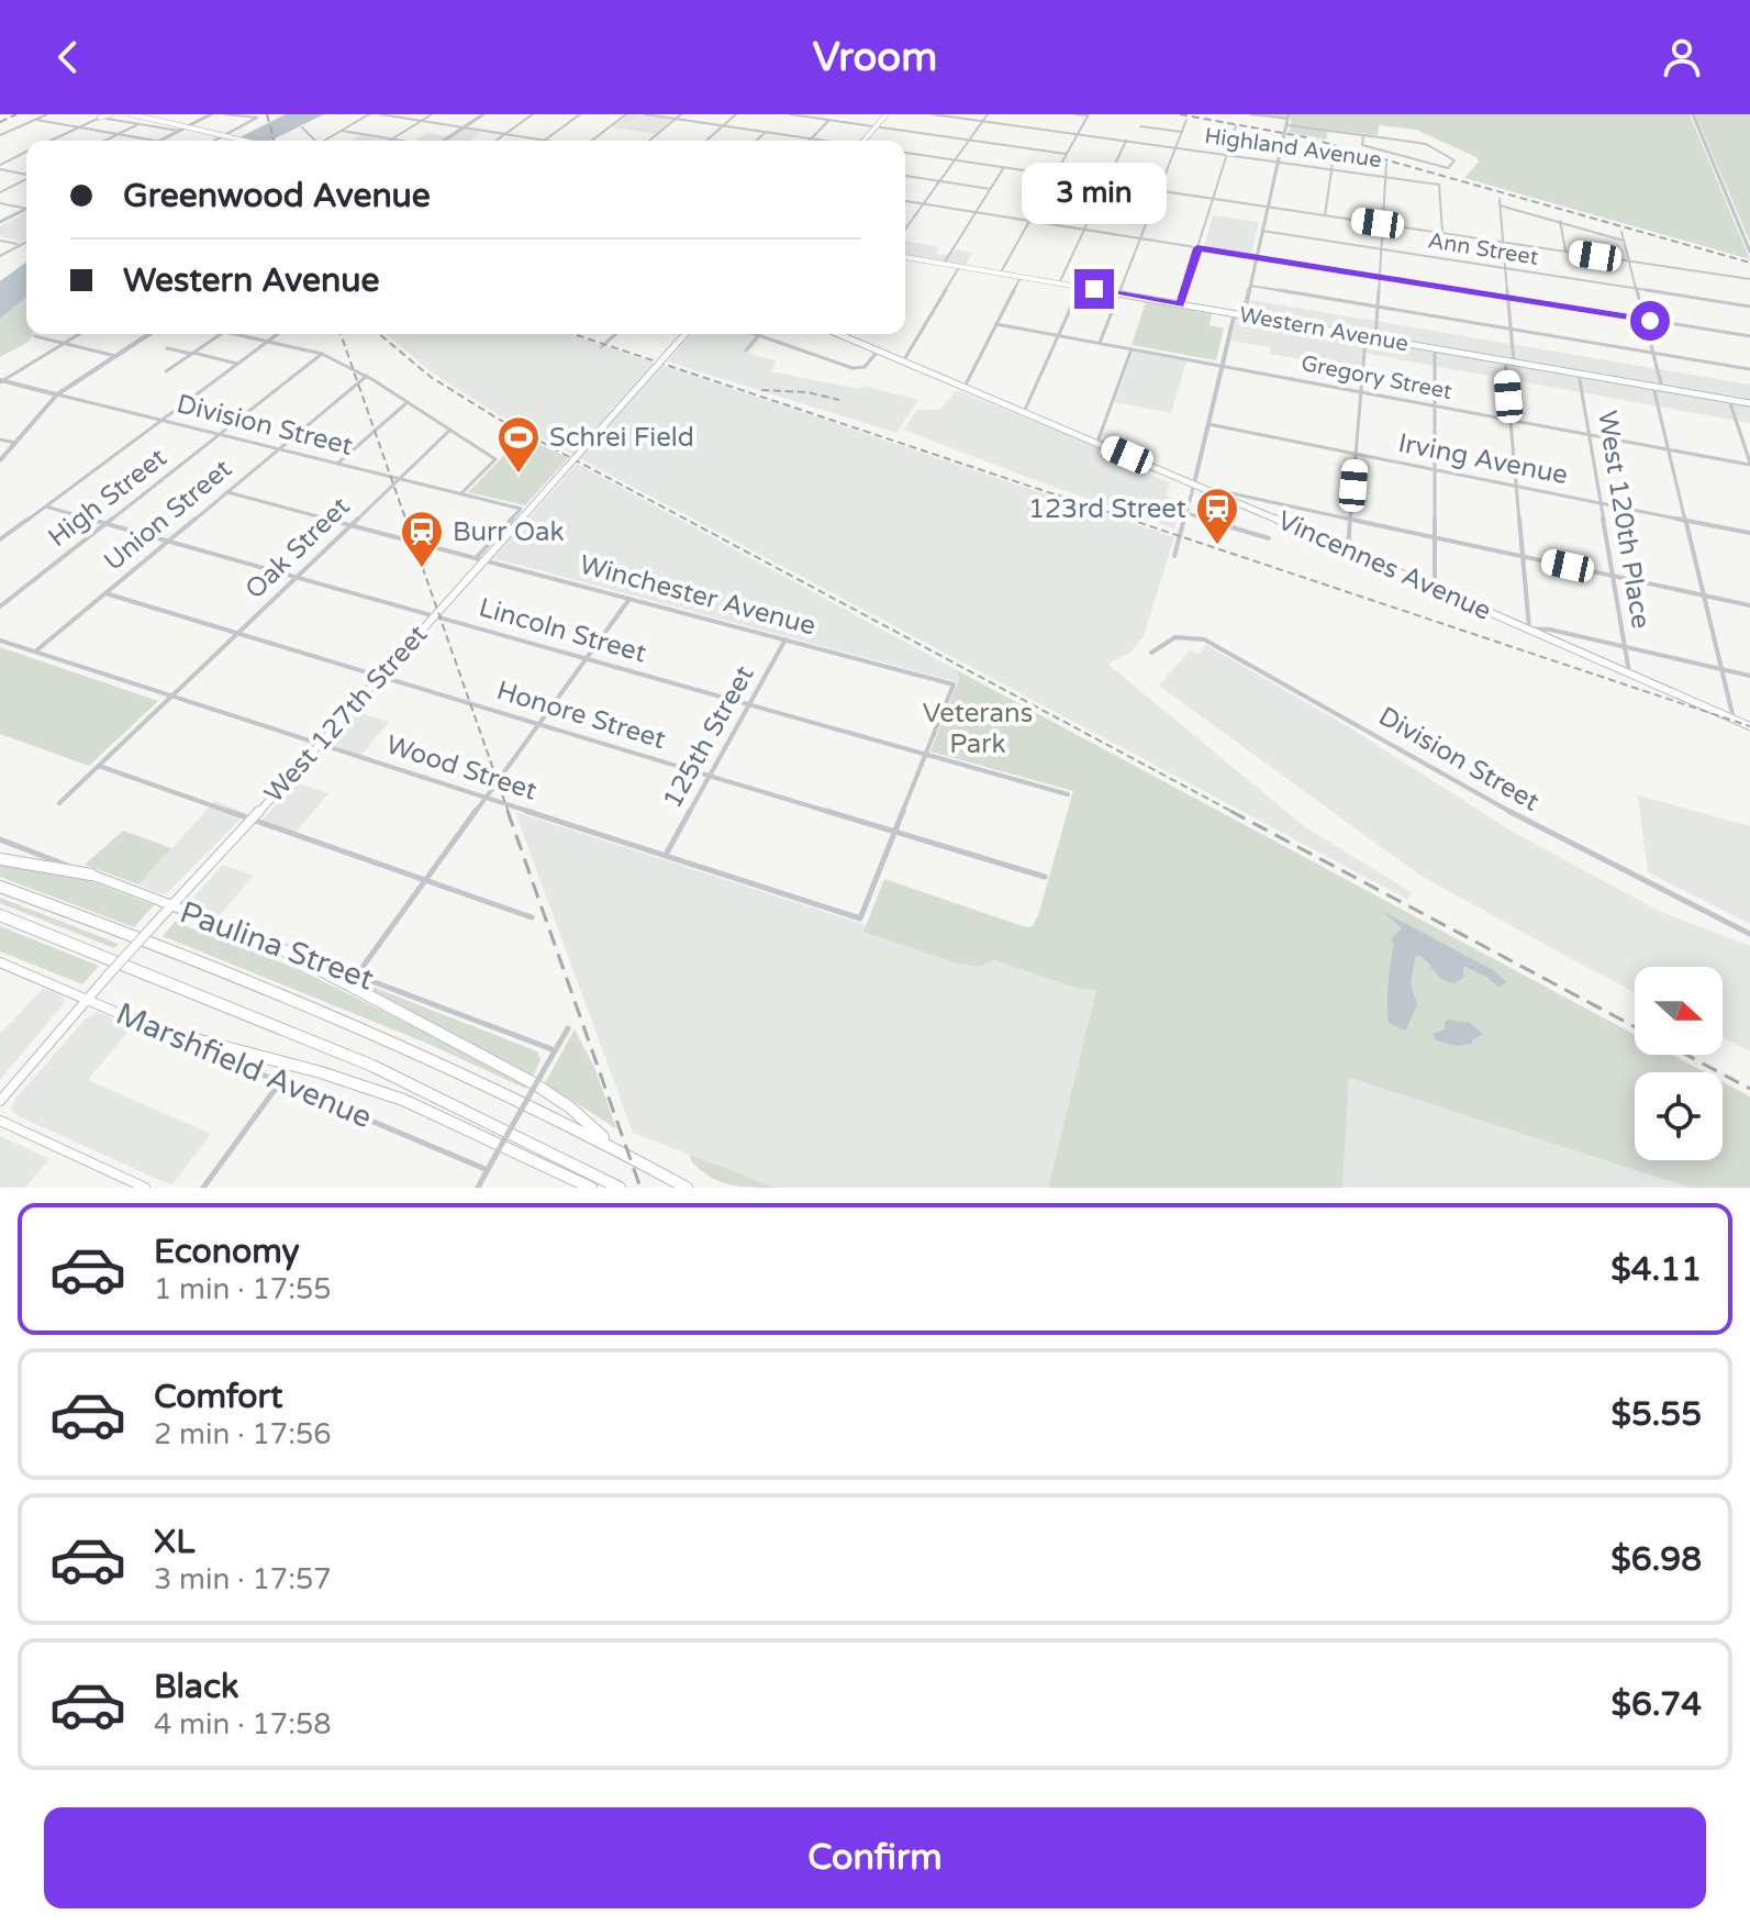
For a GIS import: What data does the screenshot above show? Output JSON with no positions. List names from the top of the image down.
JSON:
{
  "streets": {
    "main road": [
      "Western Avenue",
      "Vincennes Avenue",
      "West 127th Street",
      "Paulina Street",
      "Marshfield Avenue"
    ],
    "street": [
      "Highland Avenue",
      "Ann Street",
      "Gregory Street",
      "Division Street",
      "Irving Avenue",
      "High Street",
      "Union Street",
      "West 120th Place",
      "Oak Street",
      "Winchester Avenue",
      "Lincoln Street",
      "Honore Street",
      "125th Street",
      "Wood Street"
    ]
  },
  "crossings": [
    ["Western Avenue", "West 120th Place"],
    ["Gregory Street", "West 120th Place"],
    ["Division Street", "High Street"],
    ["Division Street", "Union Street"],
    ["Division Street", "Oak Street"],
    ["Division Street", "Winchester Avenue"],
    ["Division Street", "West 127th Street"],
    ["Irving Avenue", "West 120th Place"],
    ["High Street", "Lincoln Street"],
    ["Union Street", "Winchester Avenue"],
    ["Union Street", "Lincoln Street"],
    ["Union Street", "Honore Street"],
    ["Union Street", "Wood Street"],
    ["West 120th Place", "Vincennes Avenue"],
    ["Oak Street", "Winchester Avenue"],
    ["Oak Street", "Lincoln Street"],
    ["Oak Street", "Honore Street"],
    ["Oak Street", "Wood Street"],
    ["Winchester Avenue", "Lincoln Street"],
    ["Winchester Avenue", "West 127th Street"],
    ["Winchester Avenue", "125th Street"],
    ["Lincoln Street", "West 127th Street"],
    ["Lincoln Street", "125th Street"],
    ["West 127th Street", "Honore Street"],
    ["West 127th Street", "Wood Street"],
    ["West 127th Street", "Paulina Street"],
    ["West 127th Street", "Marshfield Avenue"],
    ["Honore Street", "125th Street"],
    ["Honore Street", "Wood Street"],
    ["125th Street", "Wood Street"]
  ],
  "parks": ["Veterans Park"],
  "places": {
    "sports": ["Schrei Field"],
    "station": ["123rd Street", "Burr Oak"]
  },
  "north": "right",
  "page": {
    "header": "Vroom",
    "banner": ["Greenwood Avenue", "Western Avenue"],
    "bubble": "3 min",
    "list": [
      {
        "name": "Economy",
        "note": "1 min · 17:55",
        "value": "$4.11"
      },
      {
        "name": "Comfort",
        "note": "2 min · 17:56",
        "value": "$5.55"
      },
      {
        "name": "XL",
        "note": "3 min · 17:57",
        "value": "$6.98"
      },
      {
        "name": "Black",
        "note": "4 min · 17:58",
        "value": "$6.74"
      }
    ],
    "buttons": "Confirm"
  }
}
